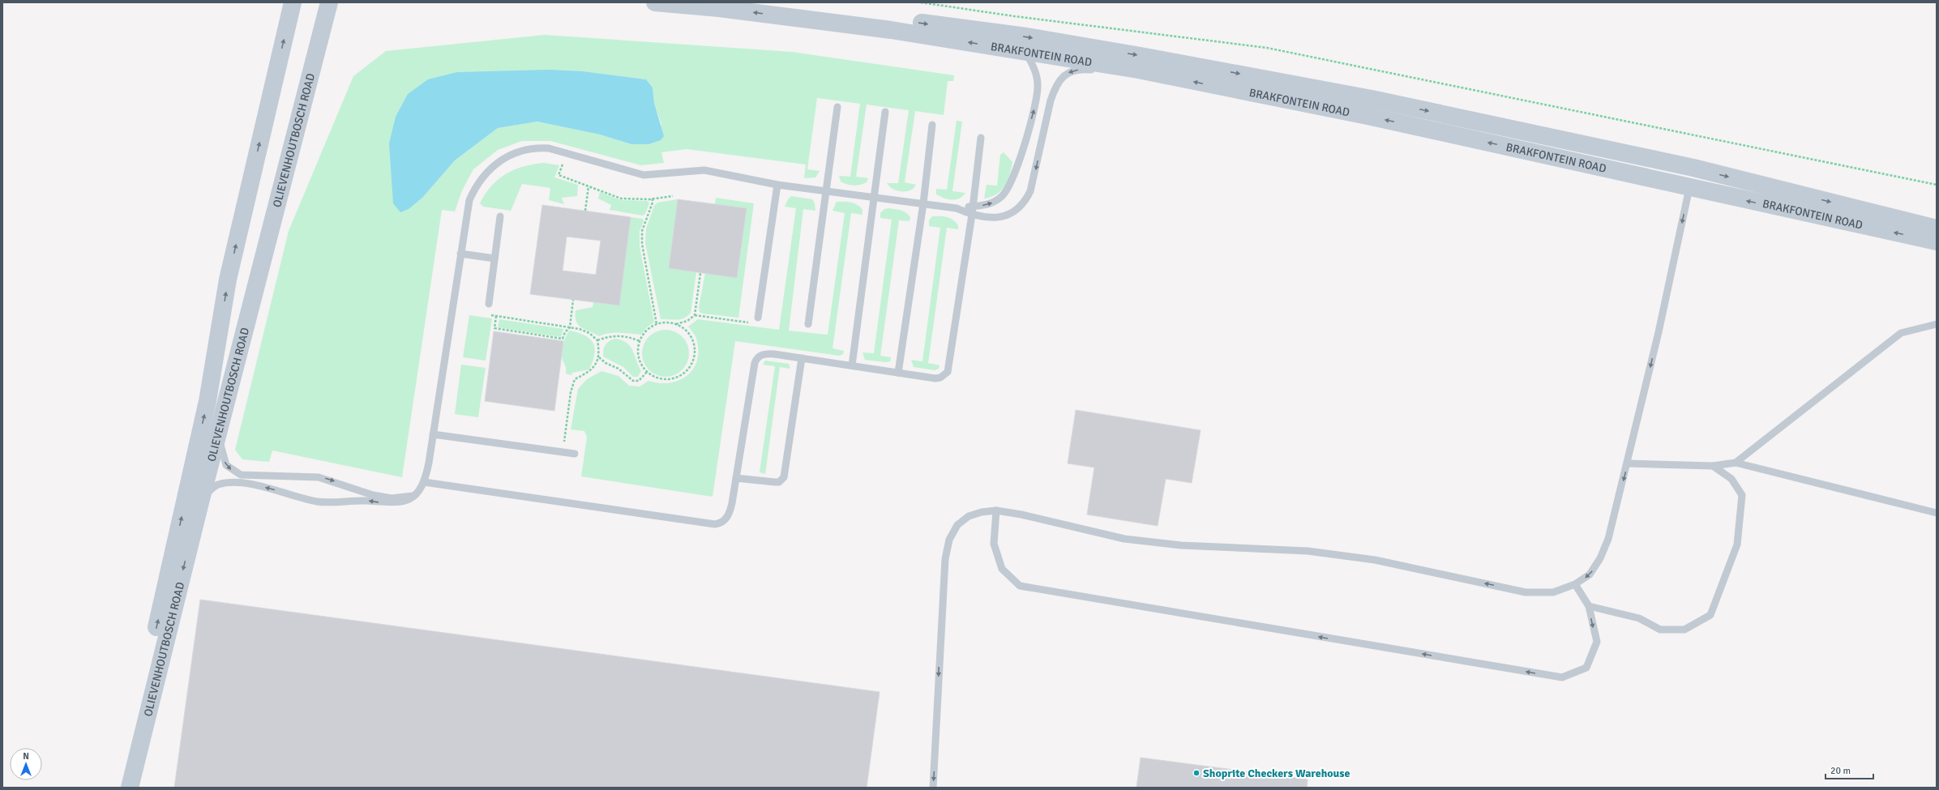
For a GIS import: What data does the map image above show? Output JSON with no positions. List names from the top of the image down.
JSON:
{
  "streets": {
    "street": ["BRAKFONTEIN ROAD", "OLIEVENHOUTBOSCH ROAD"]
  },
  "places": ["Shoprite Checkers Warehouse"],
  "scale_bar": "20 m",
  "north": "top"
}
